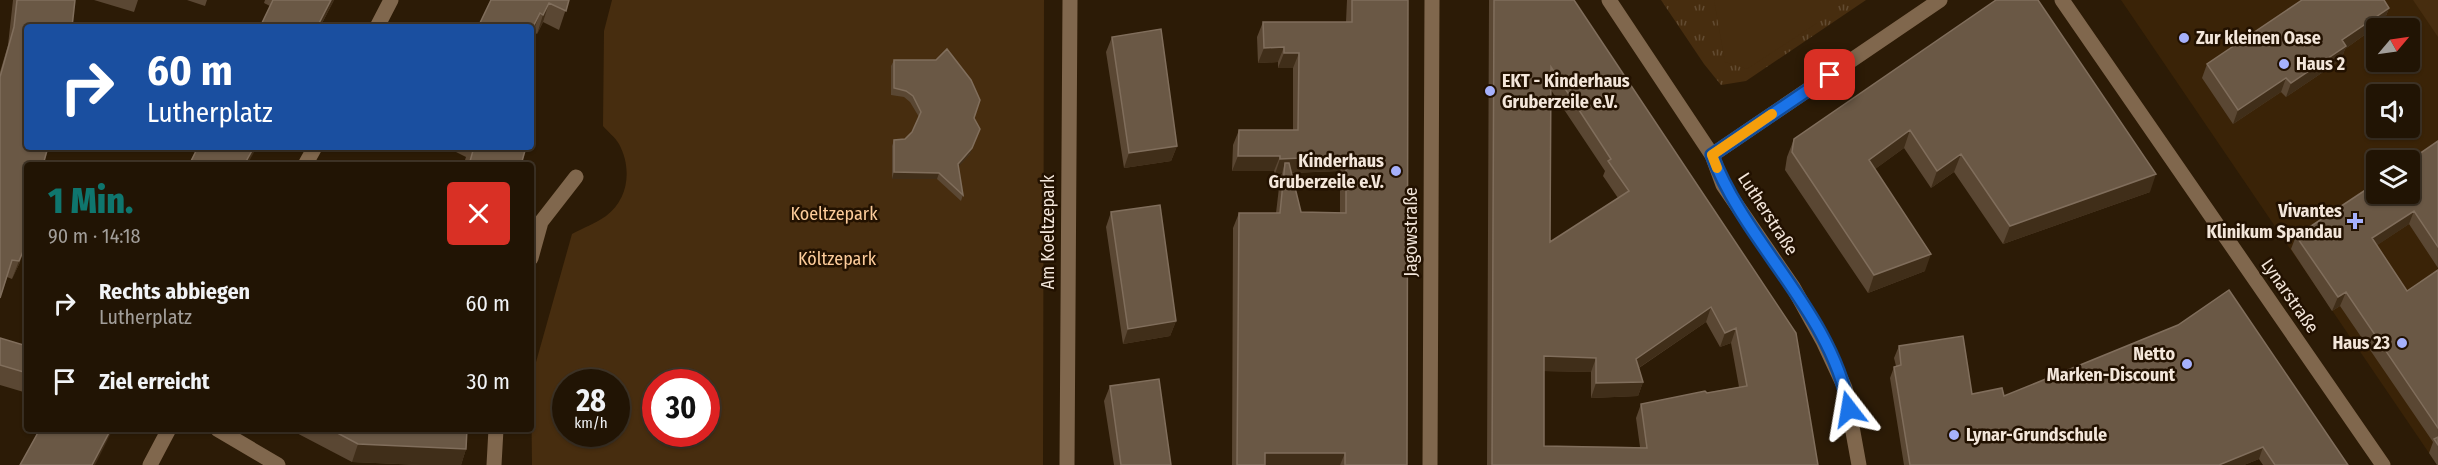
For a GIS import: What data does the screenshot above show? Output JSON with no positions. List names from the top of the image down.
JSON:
{
  "streets": {
    "street": [
      "Lutherstraße",
      "Am Koeltzepark",
      "Jagowstraße",
      "Lynarstraße"
    ]
  },
  "parks": ["Koeltzepark", "Költzepark"],
  "places": {
    "other": [
      "Zur kleinen Oase",
      "Haus 2",
      "EKT - Kinderhaus Gruberzeile e.V.",
      "Kinderhaus Gruberzeile e.V.",
      "Haus 23",
      "Netto Marken-Discount",
      "Lynar-Grundschule"
    ],
    "health": ["Vivantes Klinikum Spandau"]
  },
  "north": "top right",
  "page": {
    "turn": ["60 m", "Lutherplatz"],
    "heading": ["1 Min.", "90 m · 14:18"],
    "list": [
      {
        "name": "Rechts abbiegen",
        "note": "Lutherplatz",
        "value": "60 m"
      },
      {
        "name": "Ziel erreicht",
        "value": "30 m"
      }
    ],
    "speed": "28 km/h",
    "limit": "30"
  }
}
